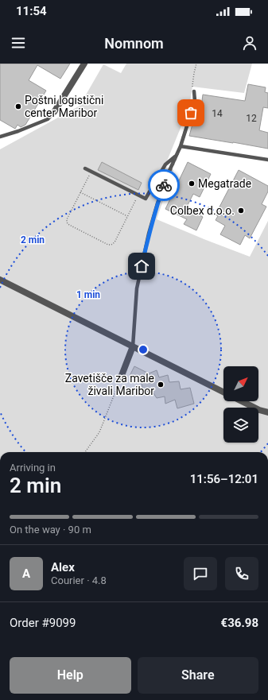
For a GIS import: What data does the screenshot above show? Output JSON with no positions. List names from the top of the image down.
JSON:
{
  "places": [
    "Poštni logistični center Maribor",
    "Megatrade",
    "Colbex d.o.o.",
    "Zavetišče za male živali Maribor"
  ],
  "house_numbers": ["14", "12"],
  "north": "top right",
  "page": {
    "status": "11:54",
    "header": "Nomnom",
    "heading": ["2 min", "Arriving in", "11:56–12:01"],
    "panel": [
      "Alex",
      "Courier · 4.8",
      "Order #9099",
      "€36.98"
    ],
    "bar": "On the way · 90 m",
    "round": "A",
    "buttons": ["Help", "Share"]
  },
  "rings": ["2 min", "1 min"]
}
